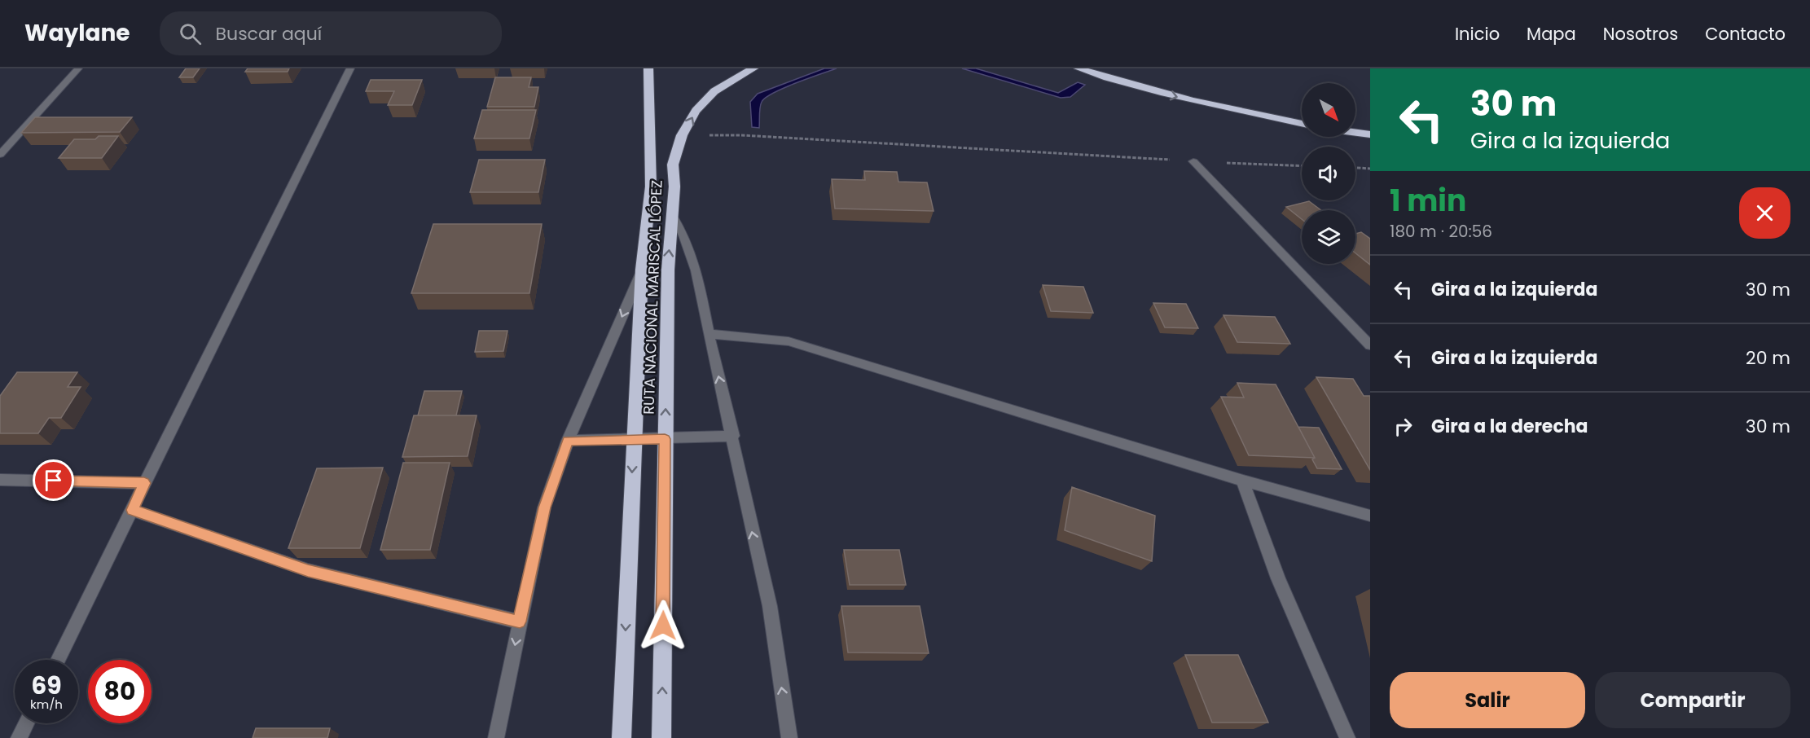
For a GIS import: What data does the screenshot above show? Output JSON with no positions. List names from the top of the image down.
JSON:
{
  "streets": {
    "highway": ["RUTA NACIONAL MARISCAL LÓPEZ"]
  },
  "north": "bottom right",
  "page": {
    "header": "Waylane",
    "search": "Buscar aquí",
    "nav": [
      "Inicio",
      "Mapa",
      "Nosotros",
      "Contacto"
    ],
    "turn": ["30 m", "Gira a la izquierda"],
    "heading": ["1 min", "180 m · 20:56"],
    "list": [
      {
        "name": "Gira a la izquierda",
        "value": "30 m"
      },
      {
        "name": "Gira a la izquierda",
        "value": "20 m"
      },
      {
        "name": "Gira a la derecha",
        "value": "30 m"
      }
    ],
    "speed": "69 km/h",
    "limit": "80",
    "buttons": ["Salir", "Compartir"]
  }
}
